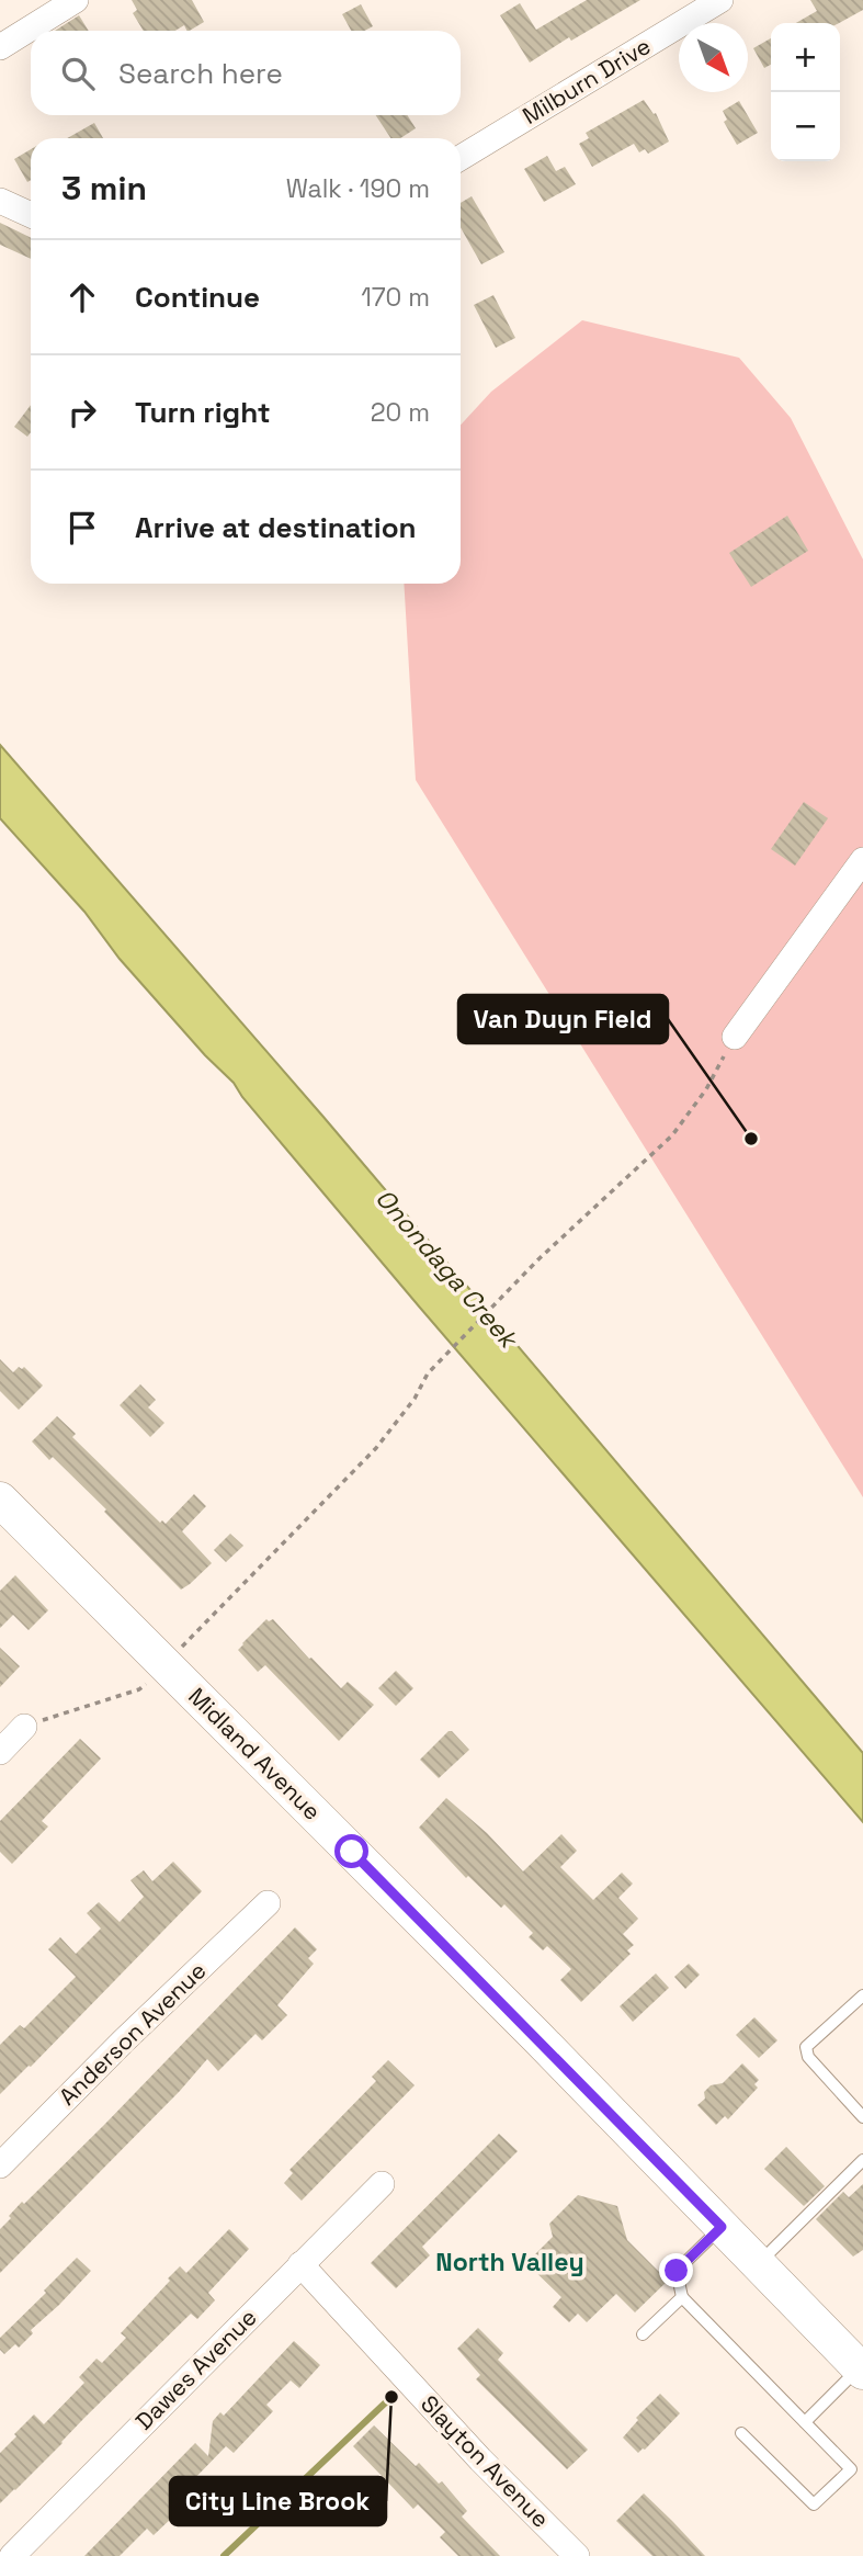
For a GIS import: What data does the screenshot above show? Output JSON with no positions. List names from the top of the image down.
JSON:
{
  "streets": {
    "street": [
      "Milburn Drive",
      "Midland Avenue",
      "Anderson Avenue",
      "Dawes Avenue",
      "Slayton Avenue"
    ]
  },
  "crossings": [
    ["Dawes Avenue", "Slayton Avenue"]
  ],
  "districts": ["North Valley"],
  "water": ["Onondaga Creek"],
  "places": ["Van Duyn Field", "City Line Brook"],
  "north": "bottom right",
  "page": {
    "map_buttons": ["+", "−"],
    "search": "Search here",
    "heading": ["3 min", "Walk · 190 m"],
    "list": [
      ["Continue", "170 m"],
      ["Turn right", "20 m"],
      "Arrive at destination"
    ]
  }
}
